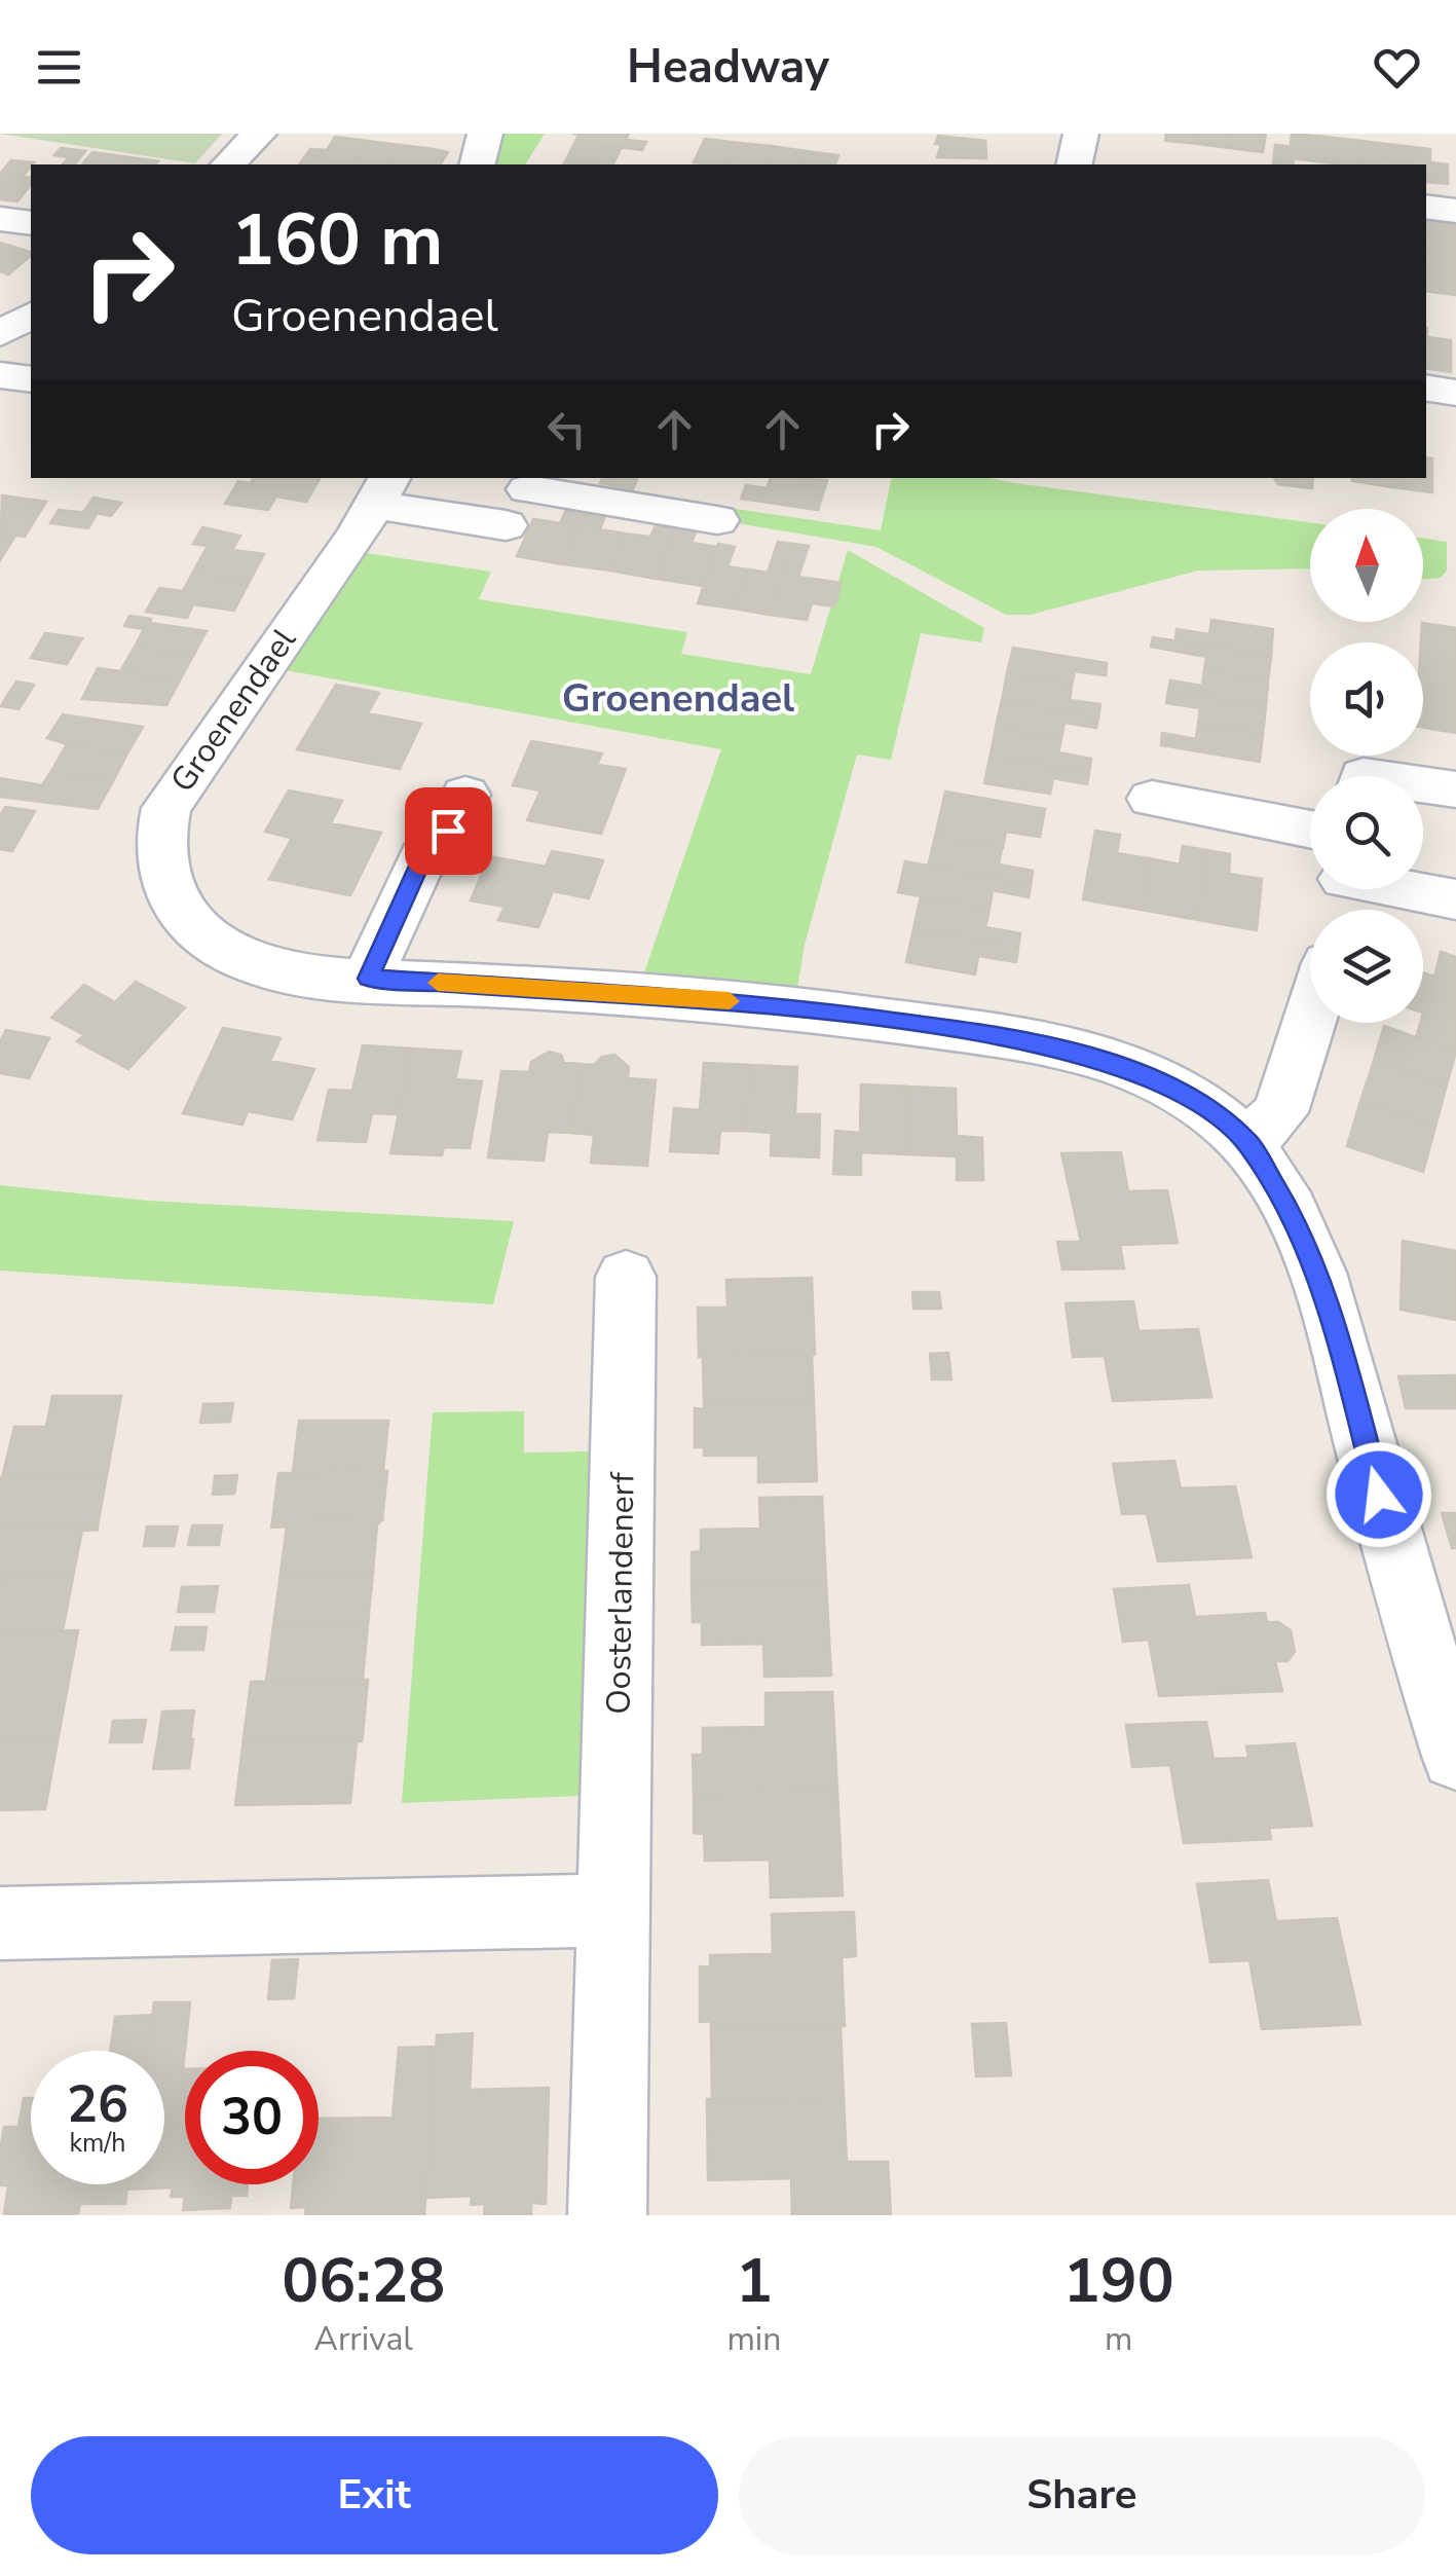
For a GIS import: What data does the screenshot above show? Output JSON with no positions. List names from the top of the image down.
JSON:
{
  "streets": {
    "street": ["Groenendael", "Oosterlandenerf"]
  },
  "districts": ["Groenendael"],
  "north": "top",
  "page": {
    "header": "Headway",
    "turn": ["160 m", "Groenendael"],
    "speed": "26 km/h",
    "limit": "30",
    "eta": [
      "06:28",
      "Arrival",
      "1",
      "min",
      "190",
      "m"
    ],
    "buttons": ["Exit", "Share"]
  }
}
